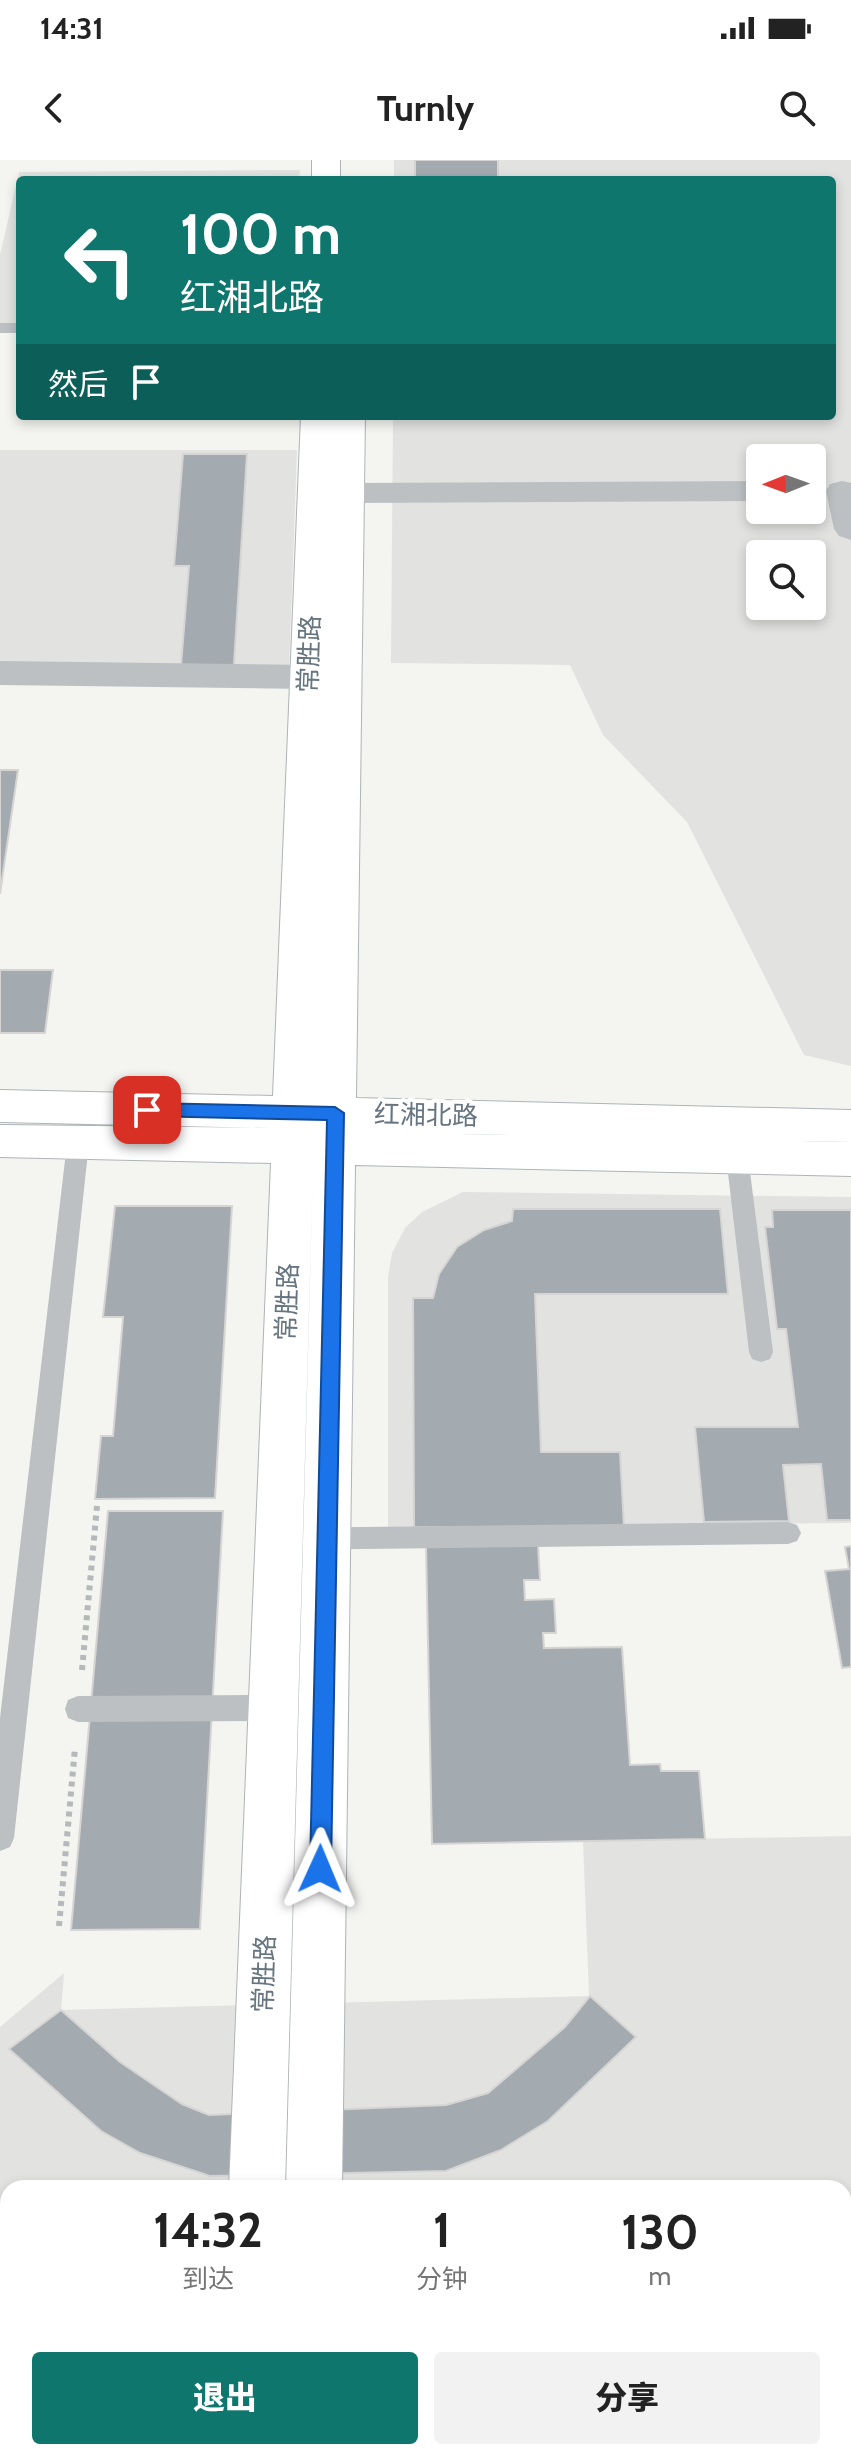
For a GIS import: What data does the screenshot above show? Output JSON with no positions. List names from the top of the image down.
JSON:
{
  "streets": {
    "street": ["常胜路", "红湘北路"]
  },
  "crossings": [
    ["常胜路", "红湘北路"]
  ],
  "north": "left",
  "page": {
    "status": "14:31",
    "header": "Turnly",
    "turn": ["100 m", "红湘北路"],
    "then": "然后",
    "eta": [
      "14:32",
      "到达",
      "1",
      "分钟",
      "130",
      "m"
    ],
    "buttons": ["退出", "分享"]
  }
}
